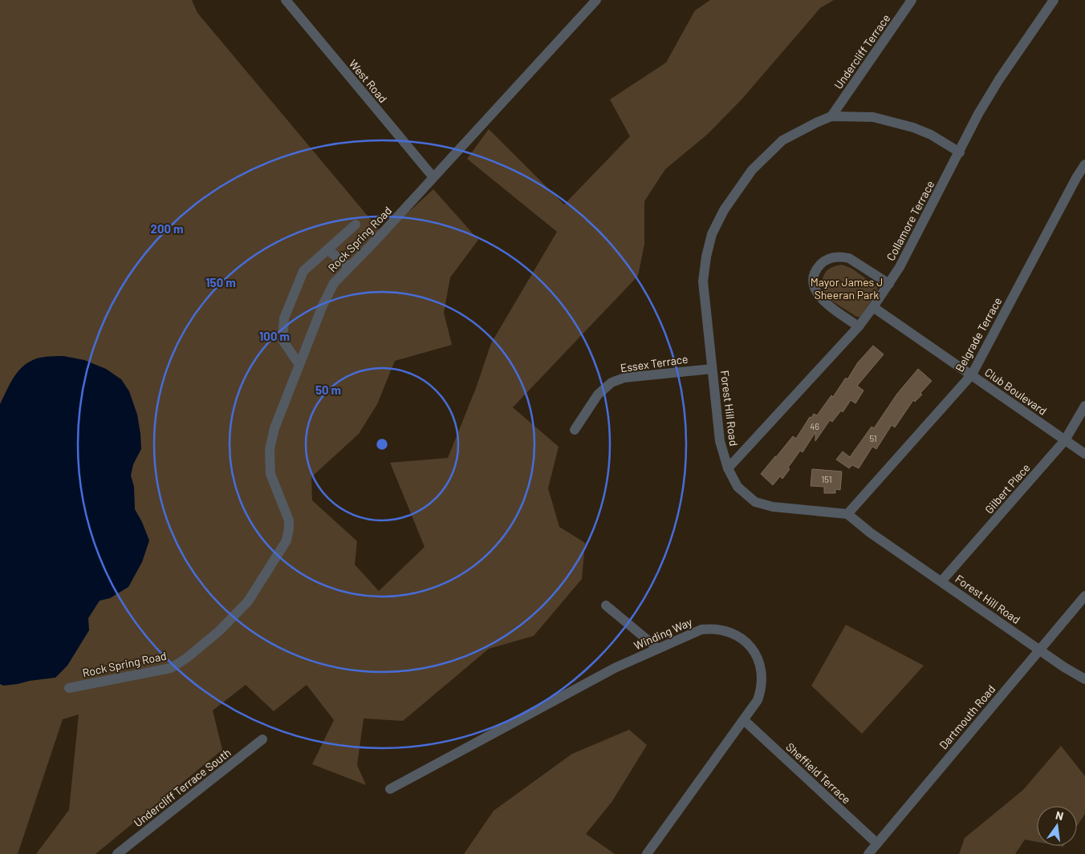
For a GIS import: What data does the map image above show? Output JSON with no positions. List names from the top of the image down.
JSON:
{
  "streets": {
    "street": [
      "Undercliff Terrace",
      "West Road",
      "Collamore Terrace",
      "Rock Spring Road",
      "Belgrade Terrace",
      "Essex Terrace",
      "Club Boulevard",
      "Forest Hill Road",
      "Gilbert Place",
      "Winding Way",
      "Dartmouth Road",
      "Sheffield Terrace",
      "Undercliff Terrace South"
    ]
  },
  "crossings": [
    ["Undercliff Terrace", "Forest Hill Road"],
    ["West Road", "Rock Spring Road"],
    ["Collamore Terrace", "Club Boulevard"],
    ["Collamore Terrace", "Forest Hill Road"],
    ["Belgrade Terrace", "Club Boulevard"],
    ["Belgrade Terrace", "Forest Hill Road"],
    ["Essex Terrace", "Forest Hill Road"],
    ["Club Boulevard", "Gilbert Place"],
    ["Forest Hill Road", "Gilbert Place"],
    ["Forest Hill Road", "Dartmouth Road"],
    ["Winding Way", "Sheffield Terrace"],
    ["Dartmouth Road", "Sheffield Terrace"]
  ],
  "parks": ["Mayor James J Sheeran Park"],
  "house_numbers": ["46", "51", "151"],
  "north": "top",
  "rings": [
    "200 m",
    "150 m",
    "100 m",
    "50 m"
  ]
}
